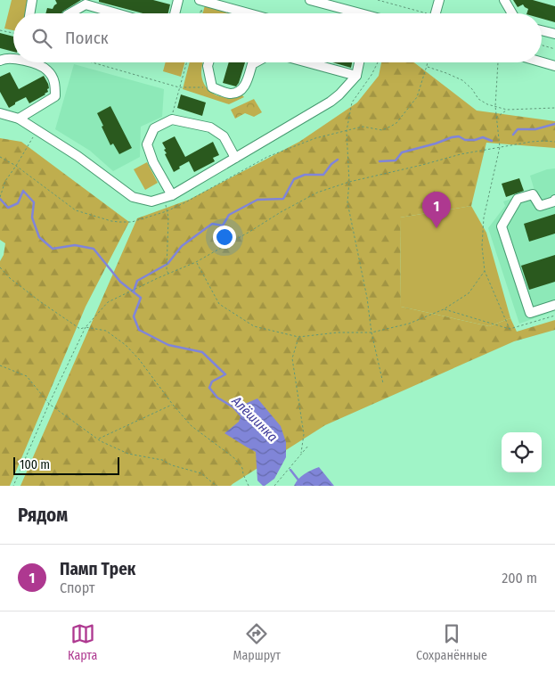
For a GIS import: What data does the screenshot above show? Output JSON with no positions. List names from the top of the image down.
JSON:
{
  "water": ["Алёшинка"],
  "scale_bar": "100 m",
  "page": {
    "search": "Поиск",
    "pins": "1",
    "scale": "100 m",
    "heading": "Рядом",
    "list": [
      {
        "mark": "1",
        "name": "Памп Трек",
        "note": "Спорт",
        "value": "200 m"
      }
    ],
    "nav": ["Карта", "Маршрут", "Сохранённые"]
  }
}
